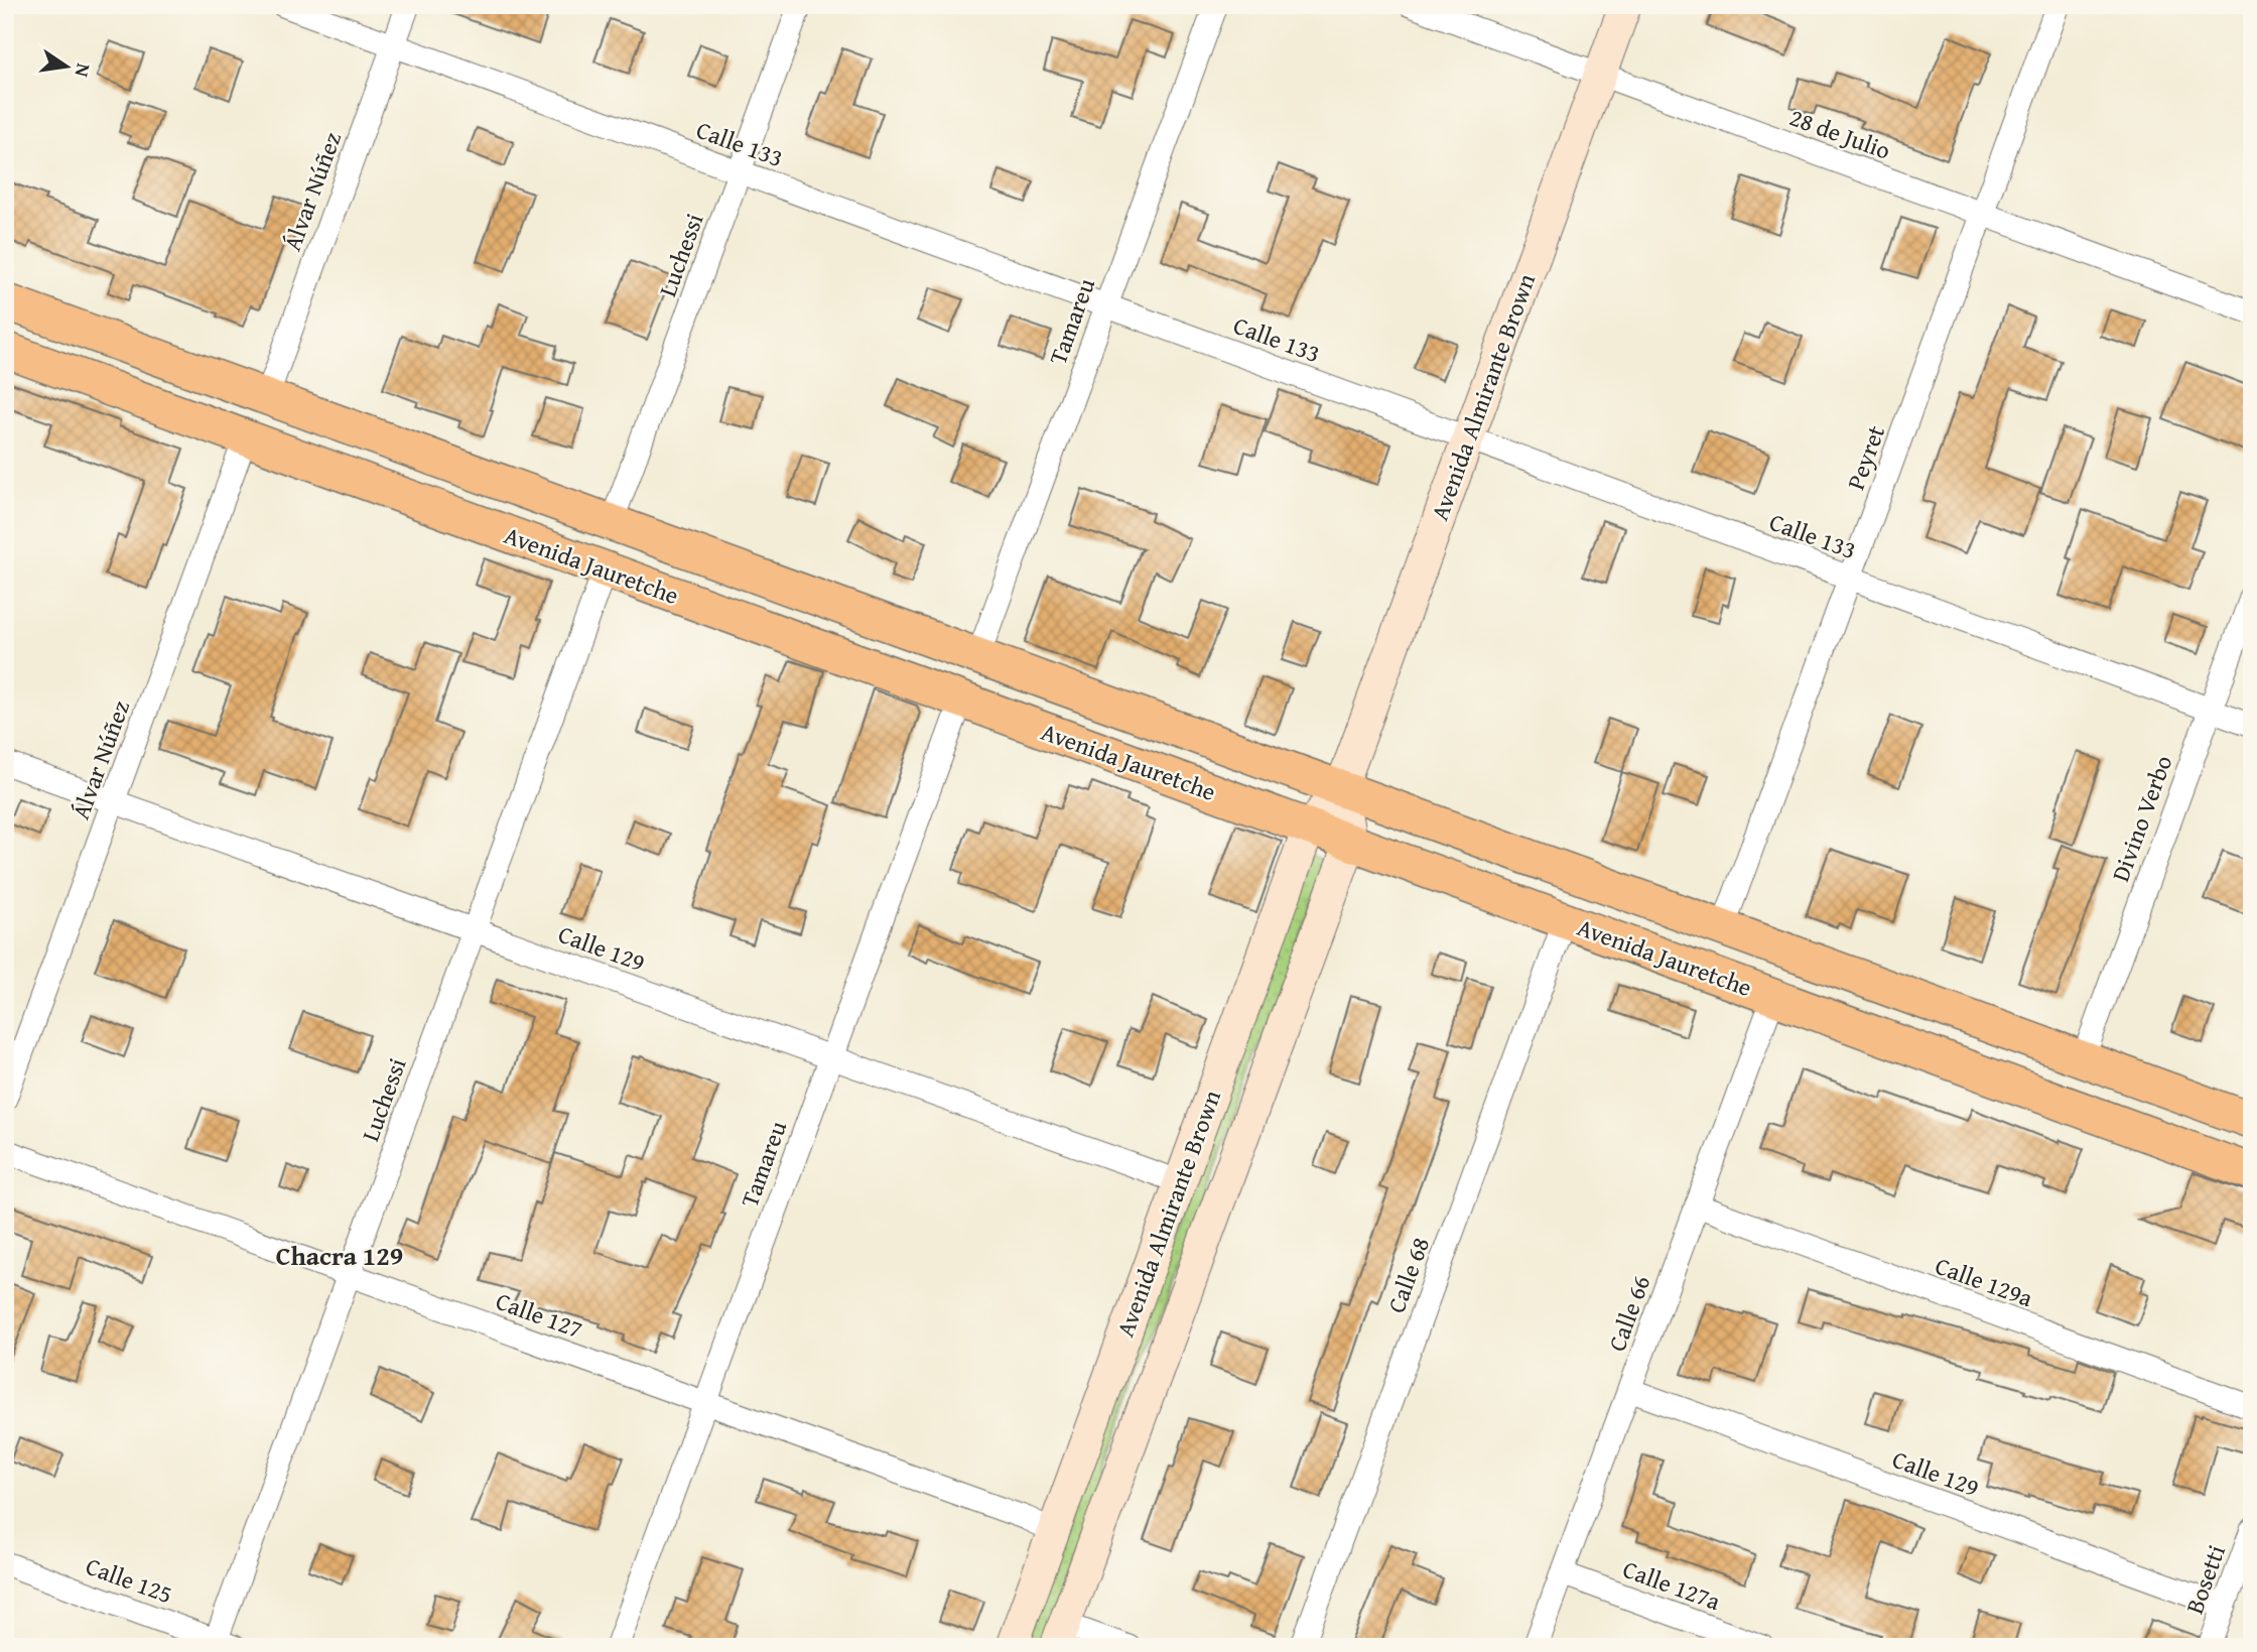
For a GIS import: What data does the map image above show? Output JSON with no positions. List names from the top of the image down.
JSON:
{
  "streets": {
    "main road": ["Avenida Almirante Brown", "Avenida Jauretche"],
    "street": [
      "28 de Julio",
      "Calle 133",
      "Álvar Núñez",
      "Luchessi",
      "Tamareu",
      "Peyret",
      "Divino Verbo",
      "Calle 129",
      "Calle 68",
      "Calle 129a",
      "Calle 66",
      "Calle 127",
      "Bosetti",
      "Calle 125",
      "Calle 127a"
    ]
  },
  "crossings": [
    ["28 de Julio", "Avenida Almirante Brown"],
    ["28 de Julio", "Peyret"],
    ["Calle 133", "Álvar Núñez"],
    ["Calle 133", "Luchessi"],
    ["Calle 133", "Tamareu"],
    ["Calle 133", "Avenida Almirante Brown"],
    ["Calle 133", "Peyret"],
    ["Calle 133", "Divino Verbo"],
    ["Álvar Núñez", "Avenida Jauretche"],
    ["Álvar Núñez", "Calle 129"],
    ["Luchessi", "Avenida Jauretche"],
    ["Luchessi", "Calle 129"],
    ["Luchessi", "Calle 127"],
    ["Luchessi", "Calle 125"],
    ["Tamareu", "Avenida Jauretche"],
    ["Tamareu", "Calle 129"],
    ["Tamareu", "Calle 127"],
    ["Avenida Almirante Brown", "Avenida Jauretche"],
    ["Avenida Almirante Brown", "Calle 129"],
    ["Avenida Almirante Brown", "Calle 127"],
    ["Peyret", "Avenida Jauretche"],
    ["Avenida Jauretche", "Divino Verbo"],
    ["Avenida Jauretche", "Calle 68"],
    ["Avenida Jauretche", "Calle 66"],
    ["Calle 129", "Calle 66"],
    ["Calle 129", "Bosetti"],
    ["Calle 129a", "Calle 66"],
    ["Calle 66", "Calle 127a"]
  ],
  "districts": ["Chacra 129"],
  "north": "right"
}
